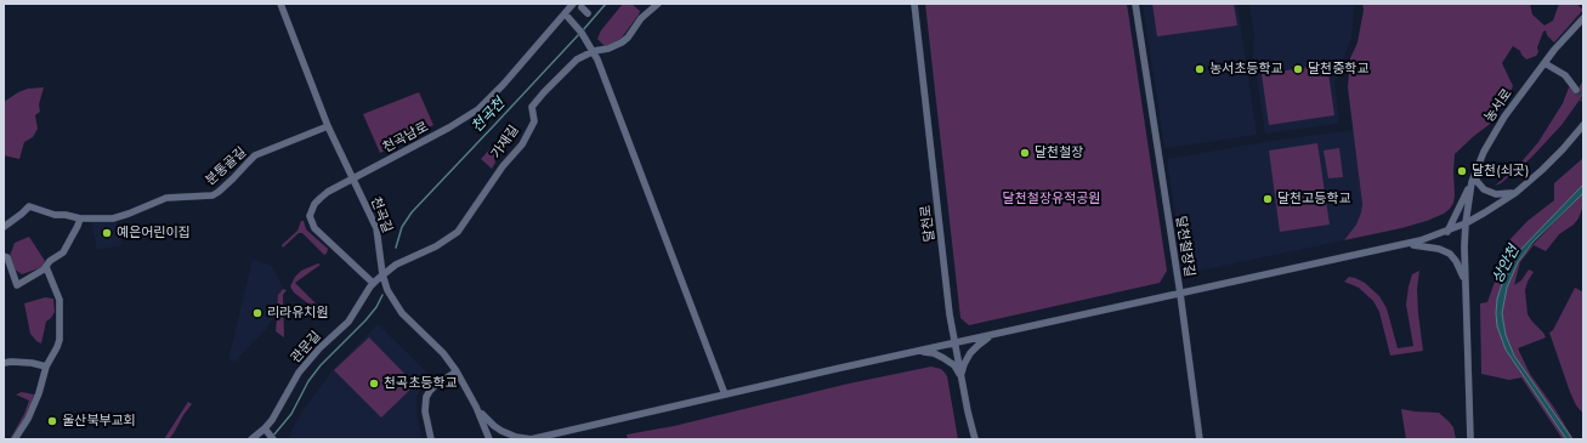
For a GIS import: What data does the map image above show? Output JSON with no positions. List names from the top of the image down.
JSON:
{
  "streets": {
    "street": [
      "농서로",
      "천곡남로",
      "가재길",
      "분통골길",
      "천곡길",
      "달천로",
      "달천철장길",
      "관문길"
    ]
  },
  "crossings": [
    ["천곡남로", "천곡길"],
    ["천곡남로", "관문길"],
    ["가재길", "천곡길"],
    ["가재길", "관문길"],
    ["분통골길", "천곡길"],
    ["천곡길", "관문길"],
    ["달천로", "달천철장길"]
  ],
  "water": ["천곡천", "상안천"],
  "parks": ["달천철장유적공원"],
  "places": [
    "농서초등학교",
    "달천중학교",
    "달천철장",
    "달천(쇠곳)",
    "달천고등학교",
    "예은어린이집",
    "리라유치원",
    "천곡초등학교",
    "울산북부교회"
  ]
}
